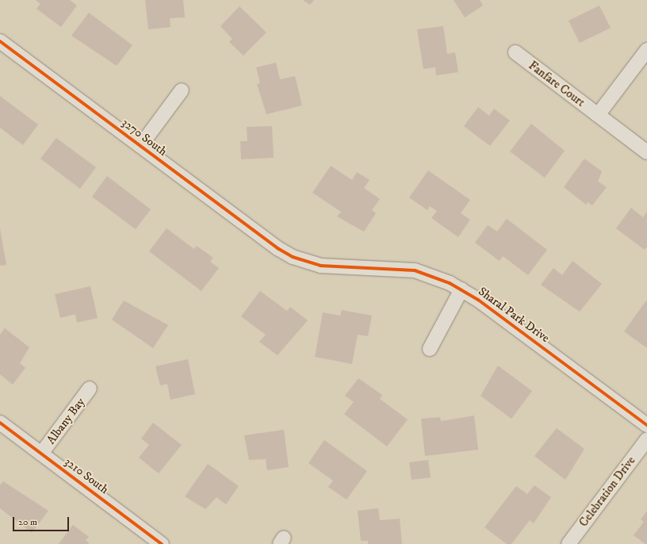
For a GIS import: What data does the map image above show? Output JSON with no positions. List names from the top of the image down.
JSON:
{
  "streets": {
    "street": [
      "Fanfare Court",
      "3270 South",
      "Sharal Park Drive",
      "Albany Bay",
      "3210 South",
      "Celebration Drive"
    ]
  },
  "crossings": [
    ["3270 South", "Sharal Park Drive"],
    ["Albany Bay", "3210 South"]
  ],
  "scale_bar": "20 m"
}
